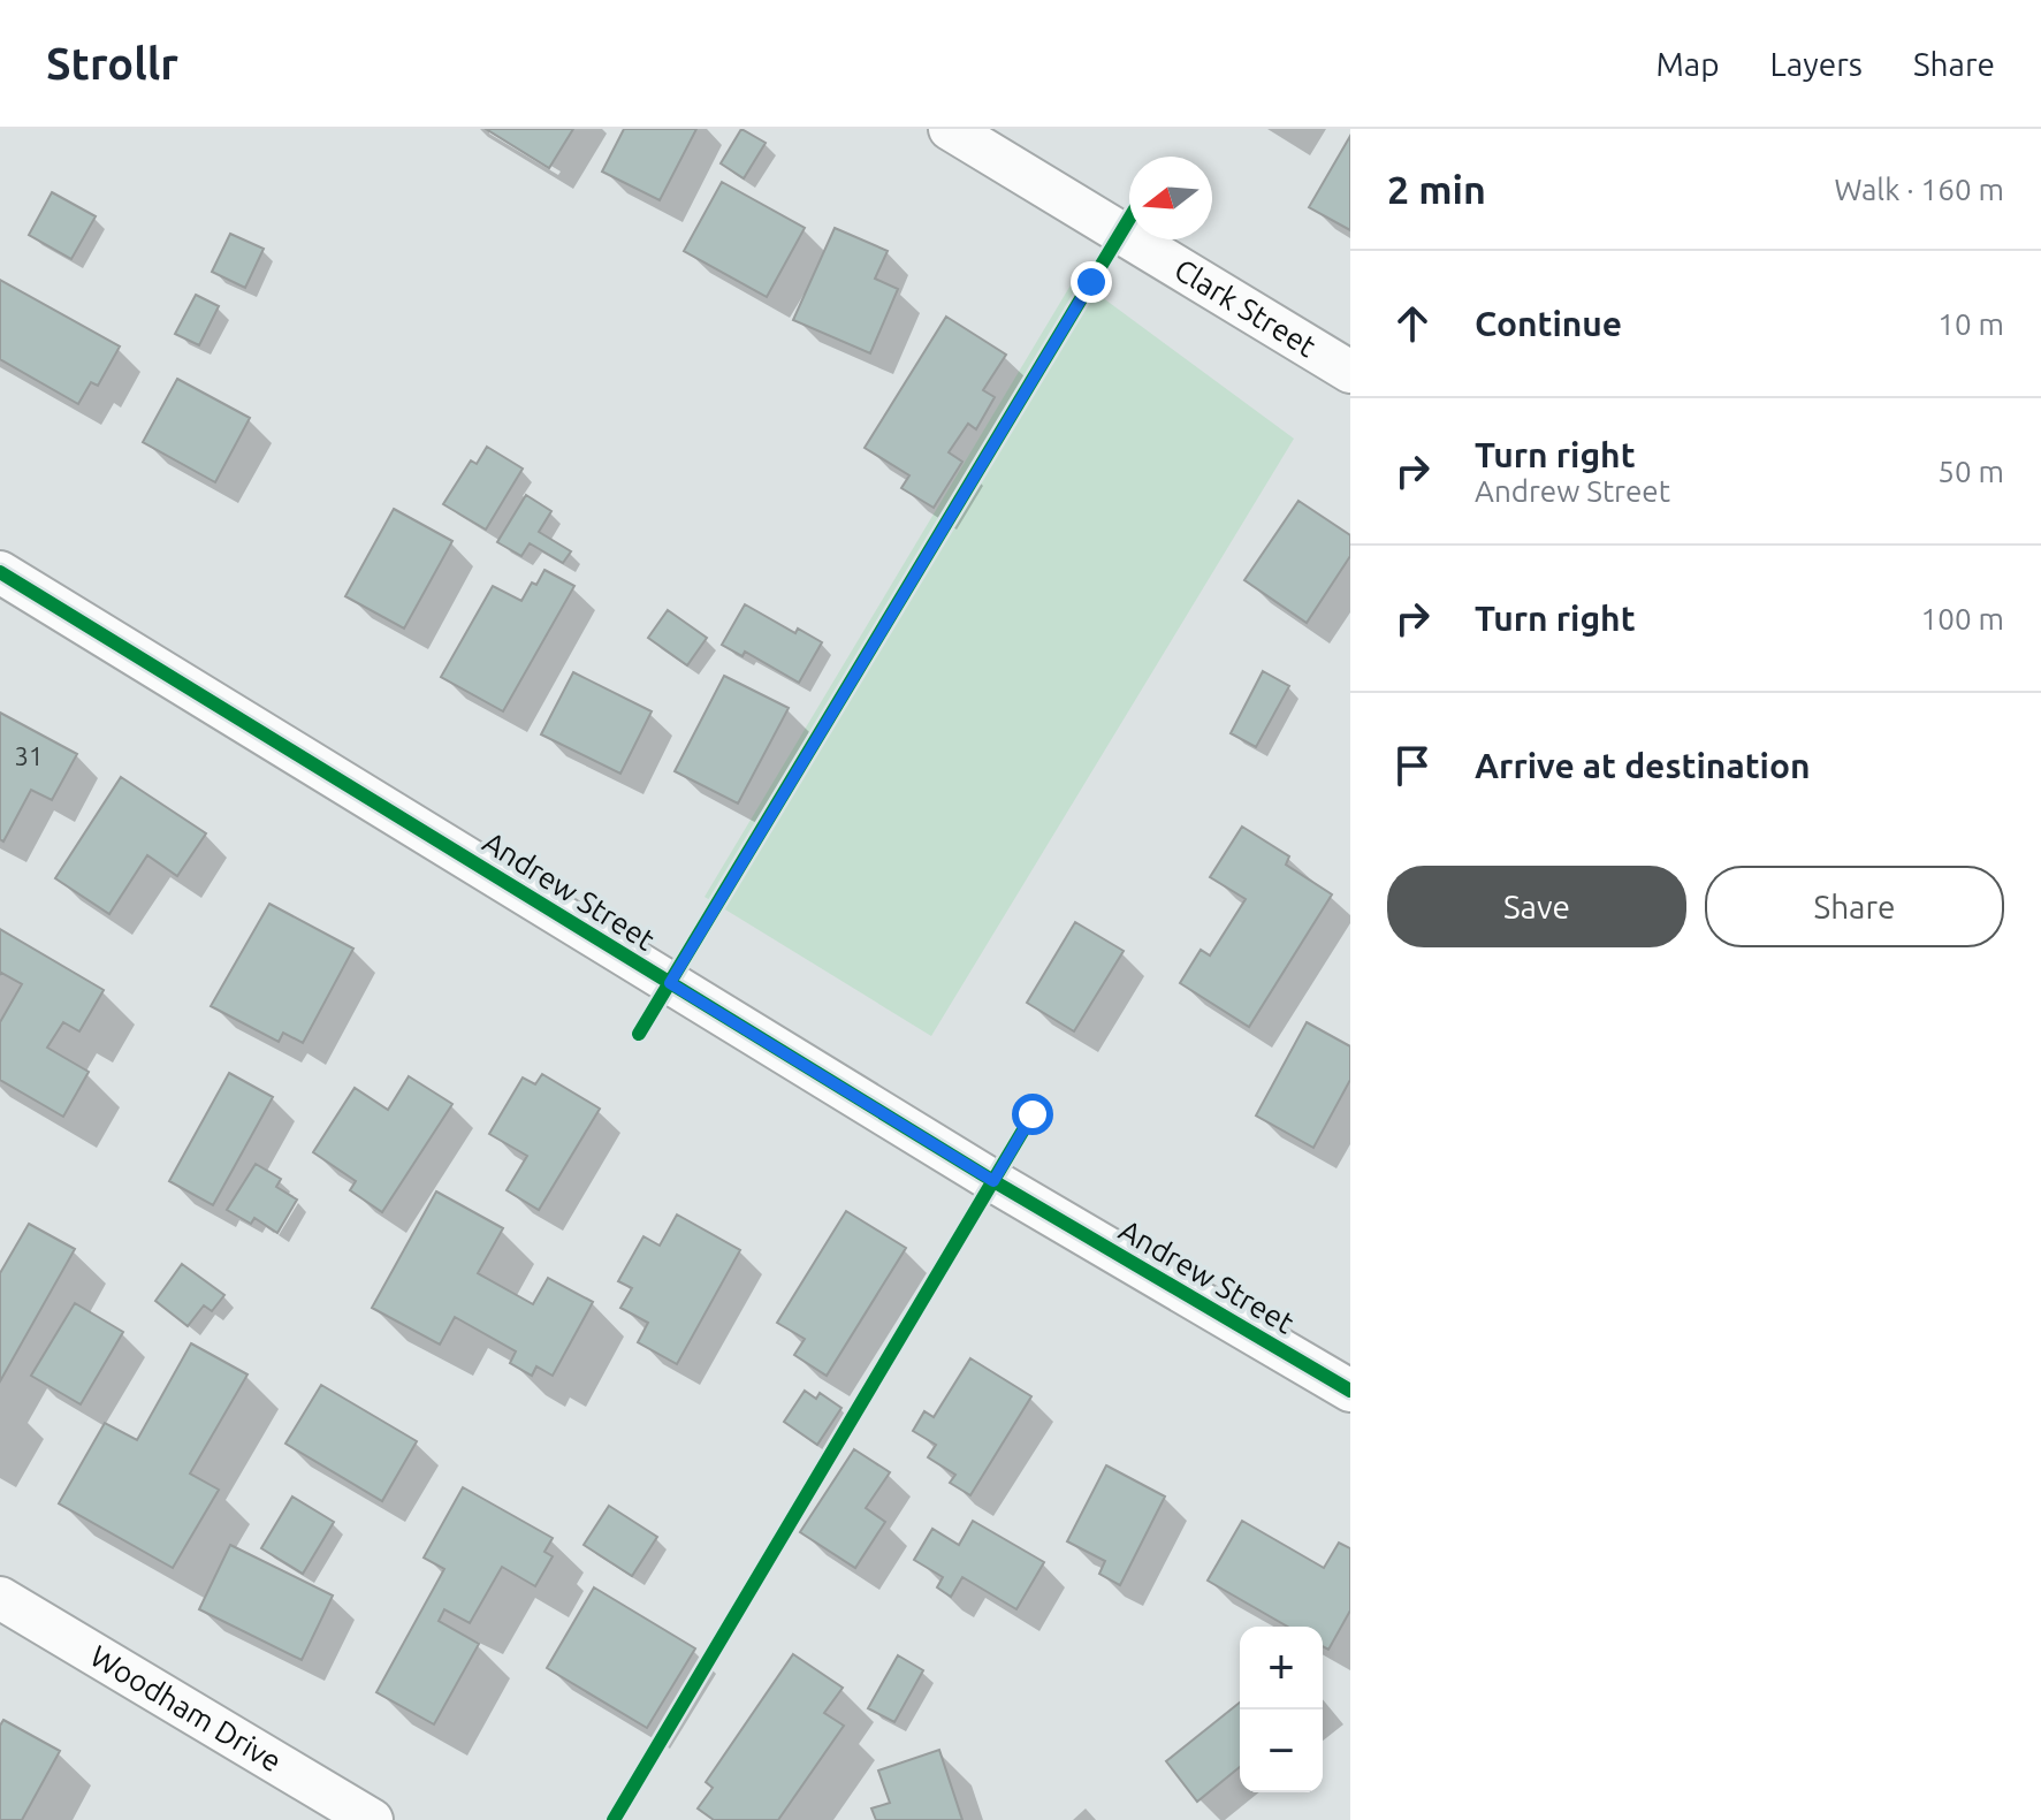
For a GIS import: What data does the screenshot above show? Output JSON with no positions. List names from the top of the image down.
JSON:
{
  "streets": {
    "street": ["Clark Street", "Andrew Street", "Woodham Drive"]
  },
  "house_numbers": ["31"],
  "north": "left",
  "page": {
    "header": "Strollr",
    "nav": ["Map", "Layers", "Share"],
    "heading": ["2 min", "Walk · 160 m"],
    "list": [
      ["Continue", "10 m"],
      ["Turn right", "Andrew Street", "50 m"],
      ["Turn right", "100 m"],
      "Arrive at destination"
    ],
    "buttons": ["Save", "Share"],
    "map_buttons": ["+", "−"]
  }
}
